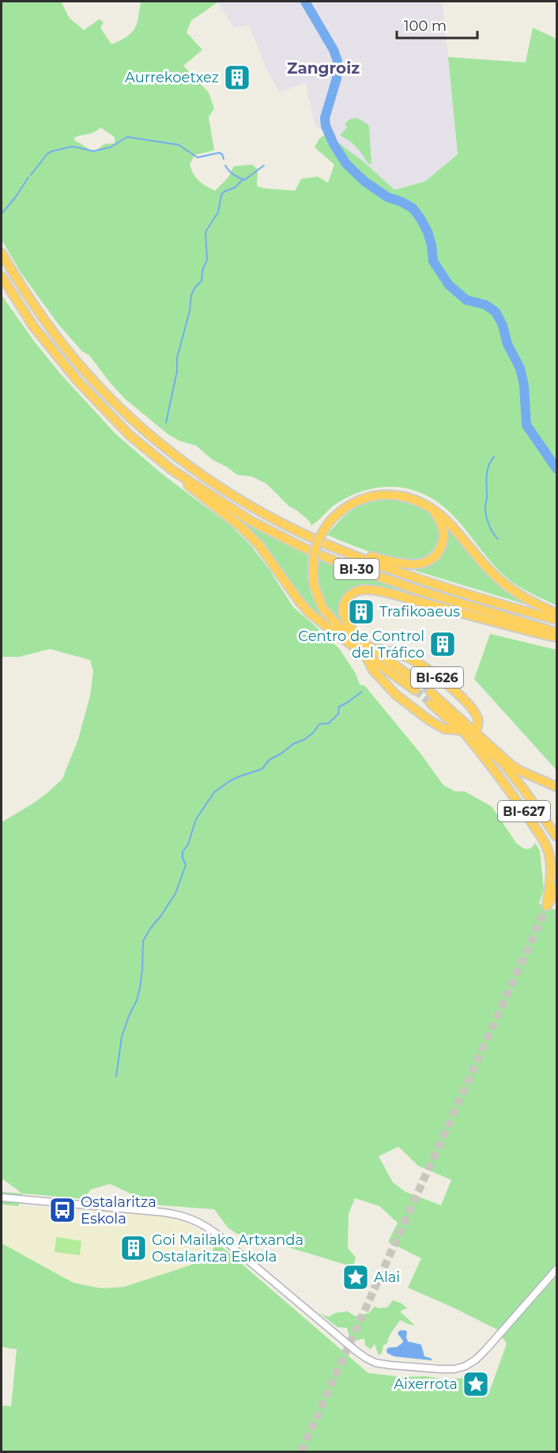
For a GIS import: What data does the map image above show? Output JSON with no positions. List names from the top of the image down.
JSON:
{
  "streets": {
    "highway": ["BI-30", "BI-626", "BI-627"]
  },
  "crossings": [
    ["BI-626", "BI-627"]
  ],
  "districts": ["Zangroiz"],
  "places": {
    "building": [
      "Aurrekoetxez",
      "Trafikoaeus",
      "Centro de Control del Tráfico",
      "Goi Mailako Artxanda Ostalaritza Eskola"
    ],
    "bus stop": ["Ostalaritza Eskola"],
    "place": ["Alai", "Aixerrota"]
  },
  "scale_bar": "100 m"
}
